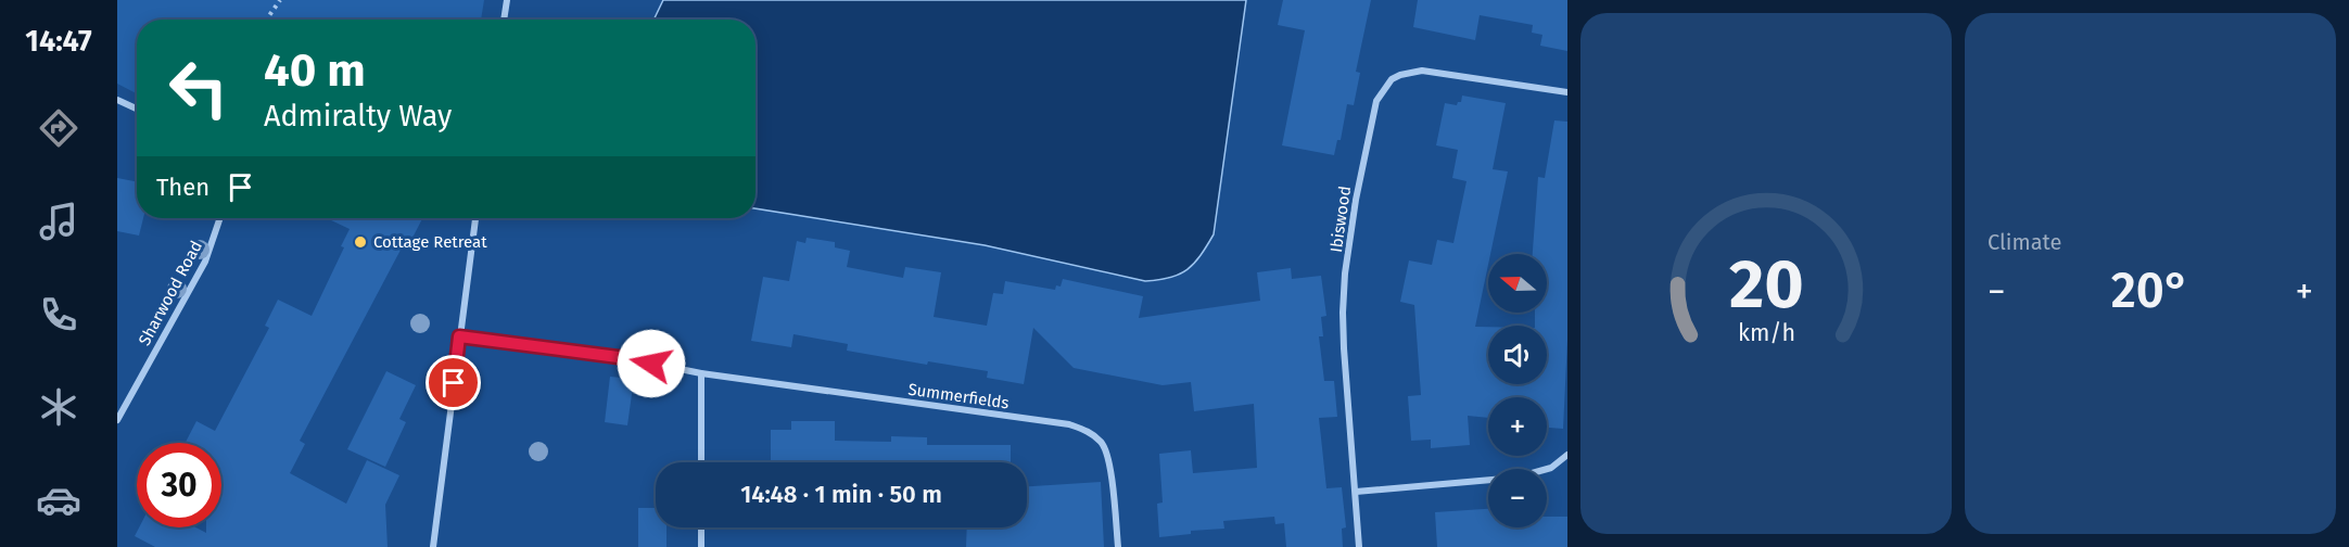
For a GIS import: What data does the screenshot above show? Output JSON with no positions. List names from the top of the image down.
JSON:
{
  "streets": {
    "street": ["Ibiswood", "Sharwood Road", "Summerfields"]
  },
  "places": ["Cottage Retreat"],
  "north": "left",
  "page": {
    "tabs": "14:47",
    "tile": "Climate",
    "turn": ["40 m", "Admiralty Way"],
    "then": "Then",
    "map_buttons": ["+", "−"],
    "heat": ["−", "20°", "+"],
    "limit": "30",
    "trip": "14:48 · 1 min · 50 m",
    "gauge": ["20", "km/h"]
  }
}
